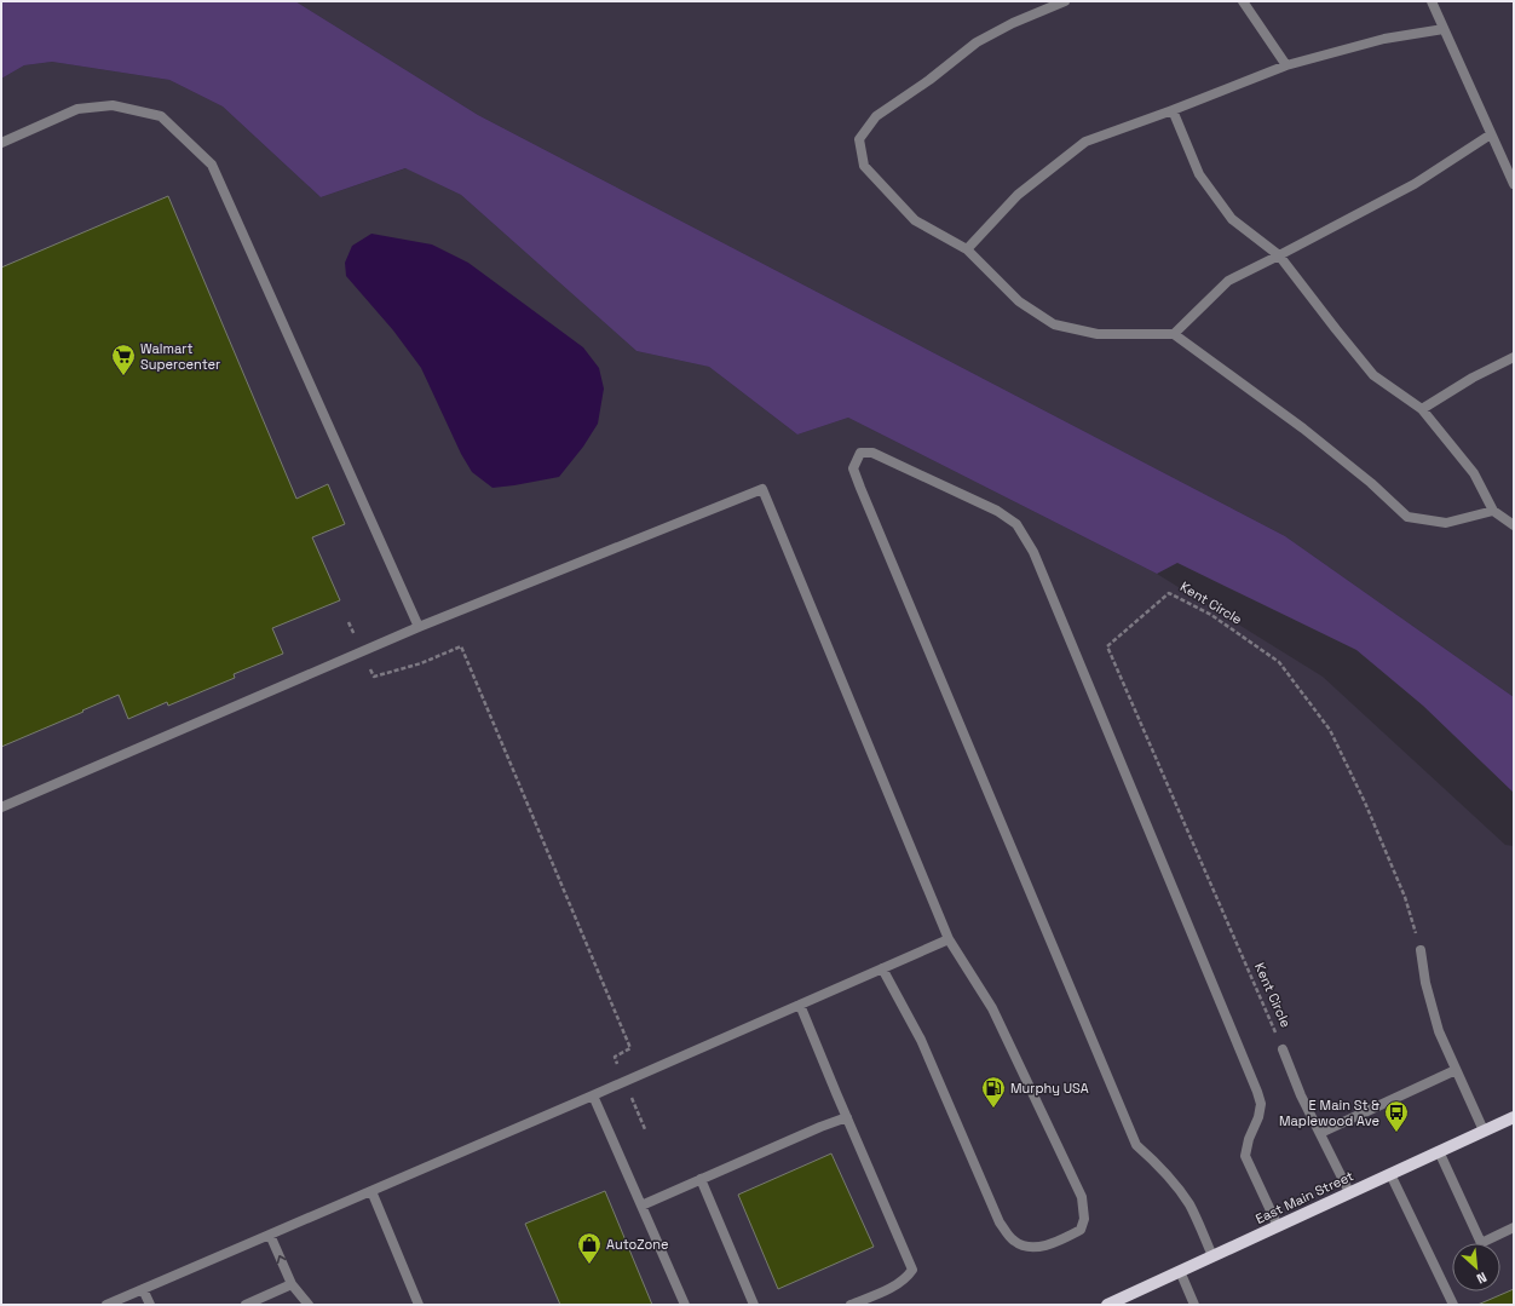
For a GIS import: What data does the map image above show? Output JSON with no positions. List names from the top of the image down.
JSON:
{
  "streets": {
    "main road": ["East Main Street"],
    "path": ["Kent Circle"]
  },
  "places": {
    "supermarket": ["Walmart Supercenter"],
    "fuel station": ["Murphy USA"],
    "bus stop": ["E Main St & Maplewood Ave"],
    "shop": ["AutoZone"]
  },
  "north": "bottom right"
}
